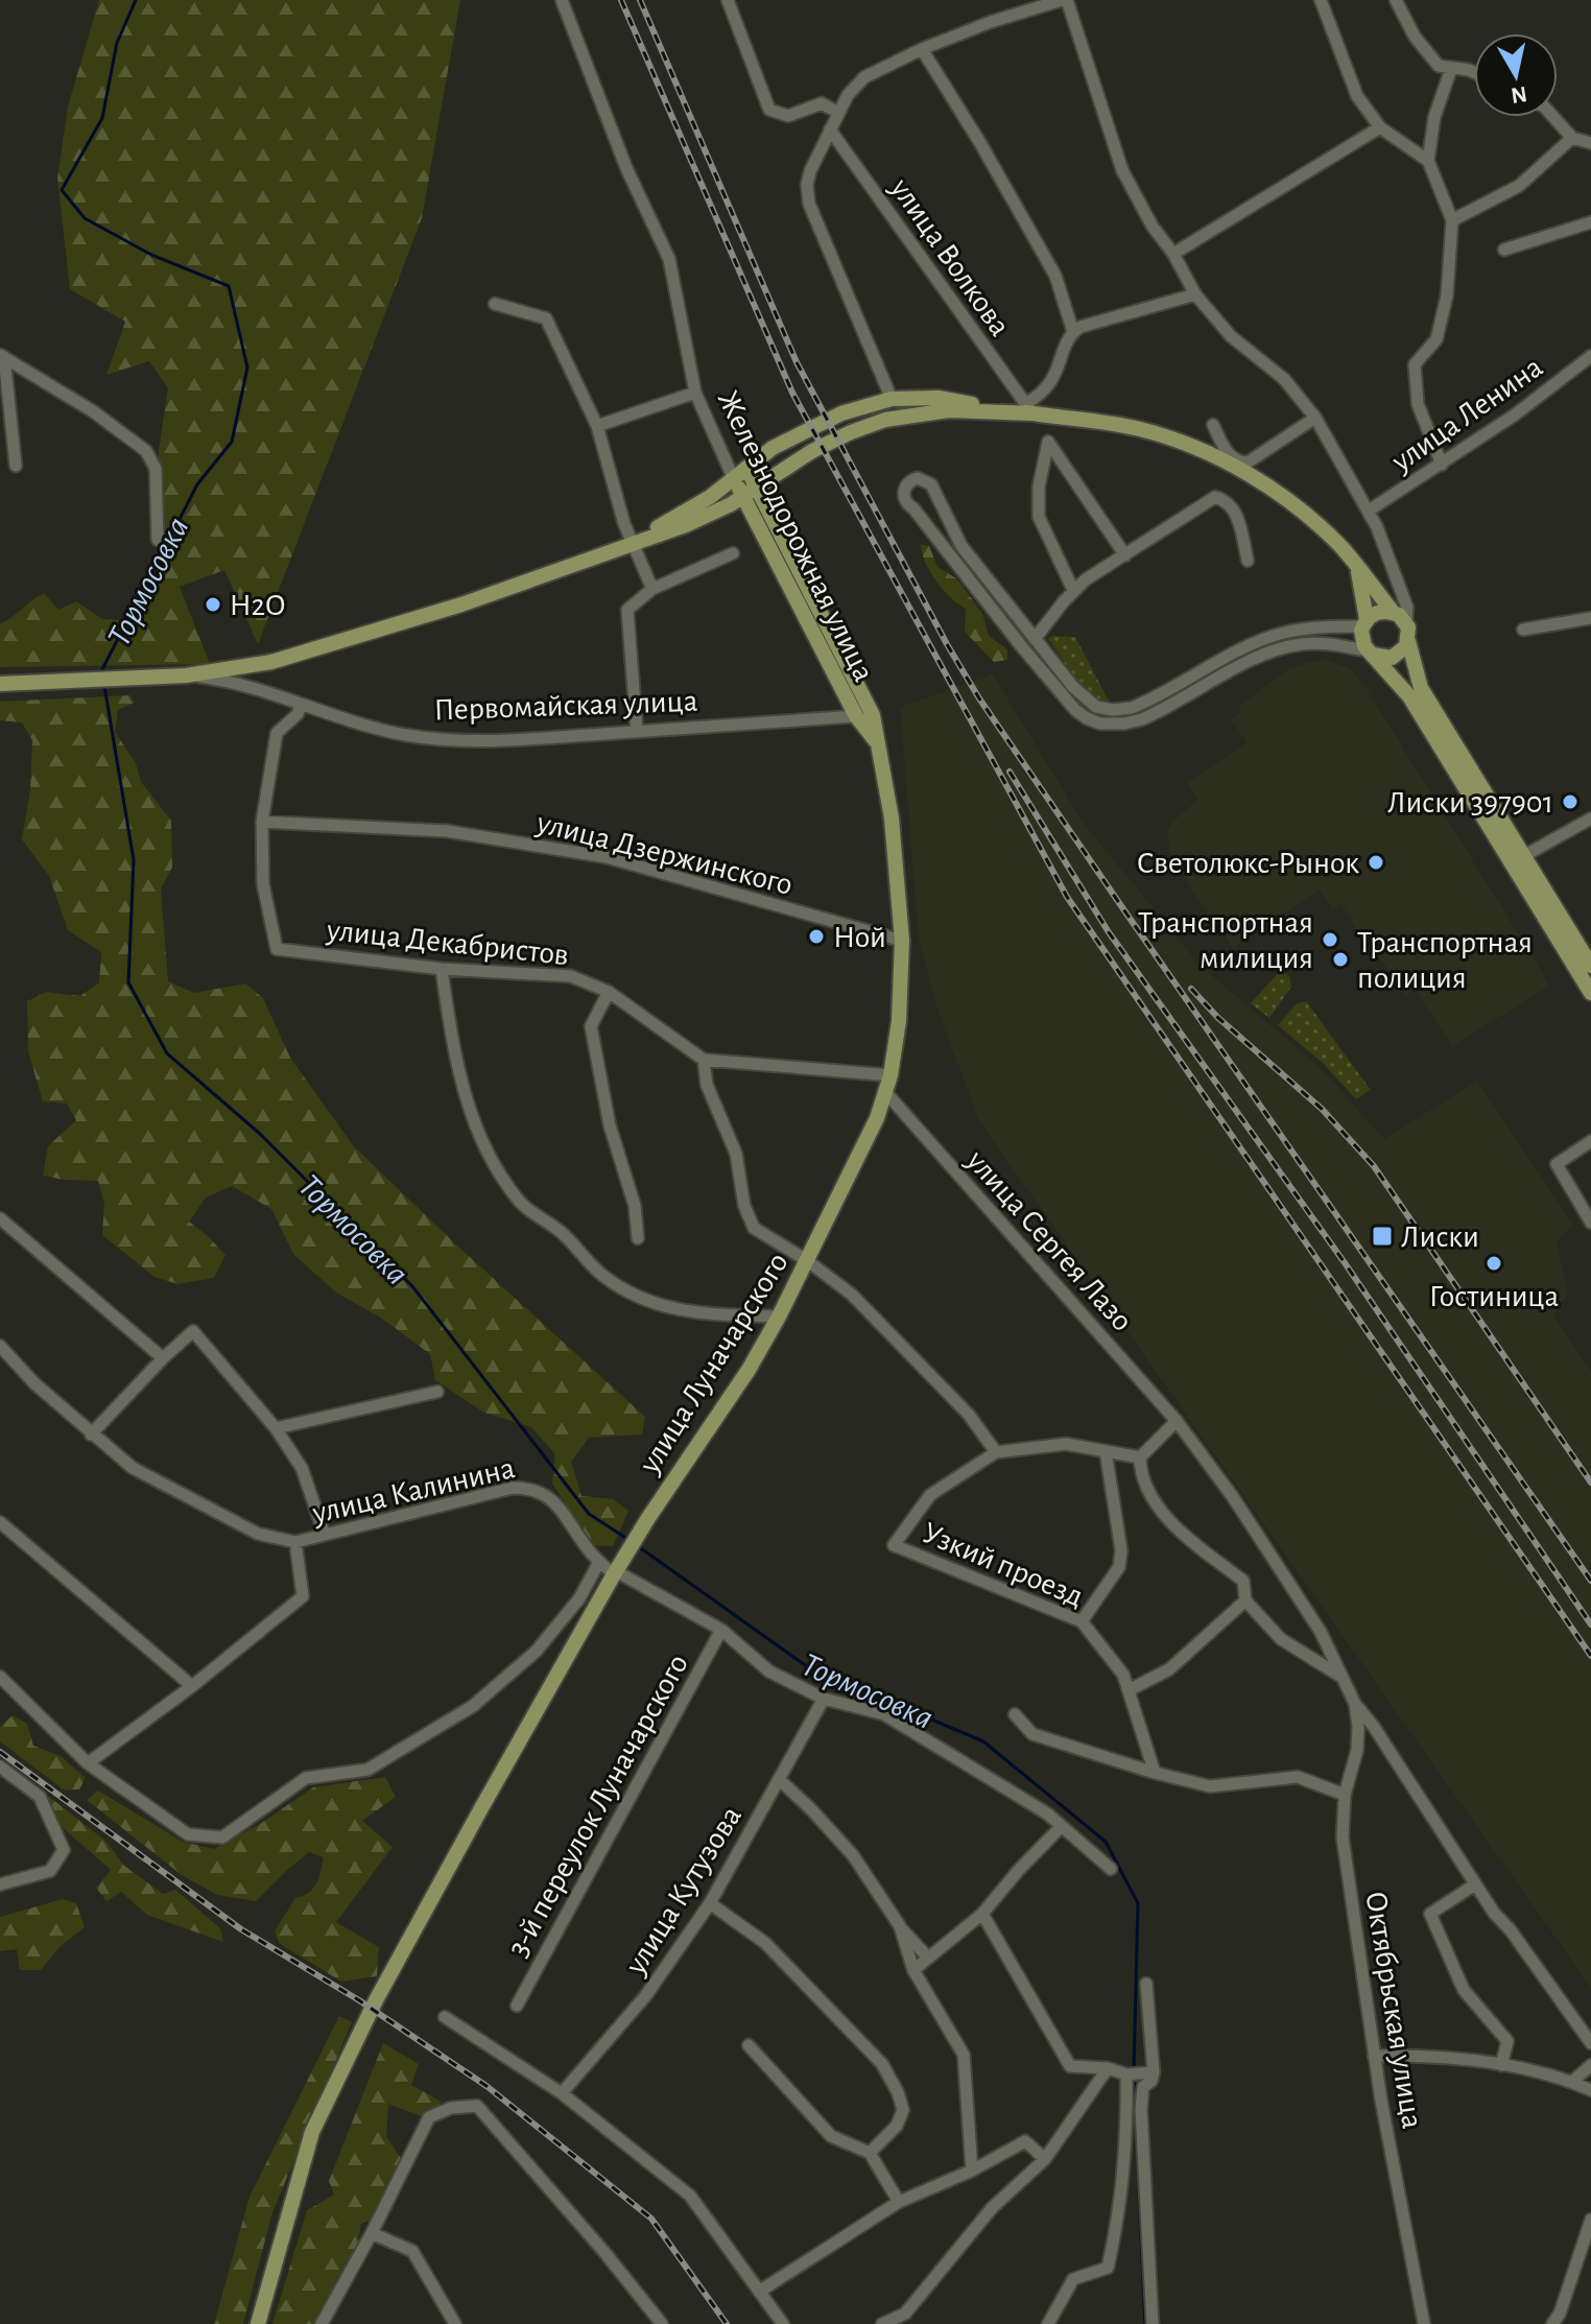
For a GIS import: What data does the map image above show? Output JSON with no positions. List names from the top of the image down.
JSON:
{
  "streets": {
    "main road": ["Железнодорожная улица", "Первомайская улица", "улица Луначарского"],
    "street": [
      "улица Волкова",
      "улица Ленина",
      "улица Дзержинского",
      "улица Декабристов",
      "улица Сергея Лазо",
      "улица Калинина",
      "Узкий проезд",
      "3-й переулок Луначарского",
      "улица Кутузова",
      "Октябрьская улица"
    ]
  },
  "crossings": [
    ["улица Волкова", "Первомайская улица"],
    ["Железнодорожная улица", "Первомайская улица"],
    ["Железнодорожная улица", "улица Луначарского"],
    ["улица Дзержинского", "улица Декабристов"],
    ["улица Дзержинского", "улица Луначарского"],
    ["улица Сергея Лазо", "улица Луначарского"],
    ["улица Сергея Лазо", "Октябрьская улица"],
    ["улица Луначарского", "улица Калинина"],
    ["улица Калинина", "3-й переулок Луначарского"],
    ["улица Калинина", "улица Кутузова"]
  ],
  "water": ["Тормосовка"],
  "places": {
    "other": [
      "H2O",
      "Лиски 397901",
      "Светолюкс-Рынок",
      "Ной",
      "Транспортная милиция",
      "Транспортная полиция",
      "Гостиница"
    ],
    "transit": ["Лиски"]
  },
  "north": "bottom"
}
